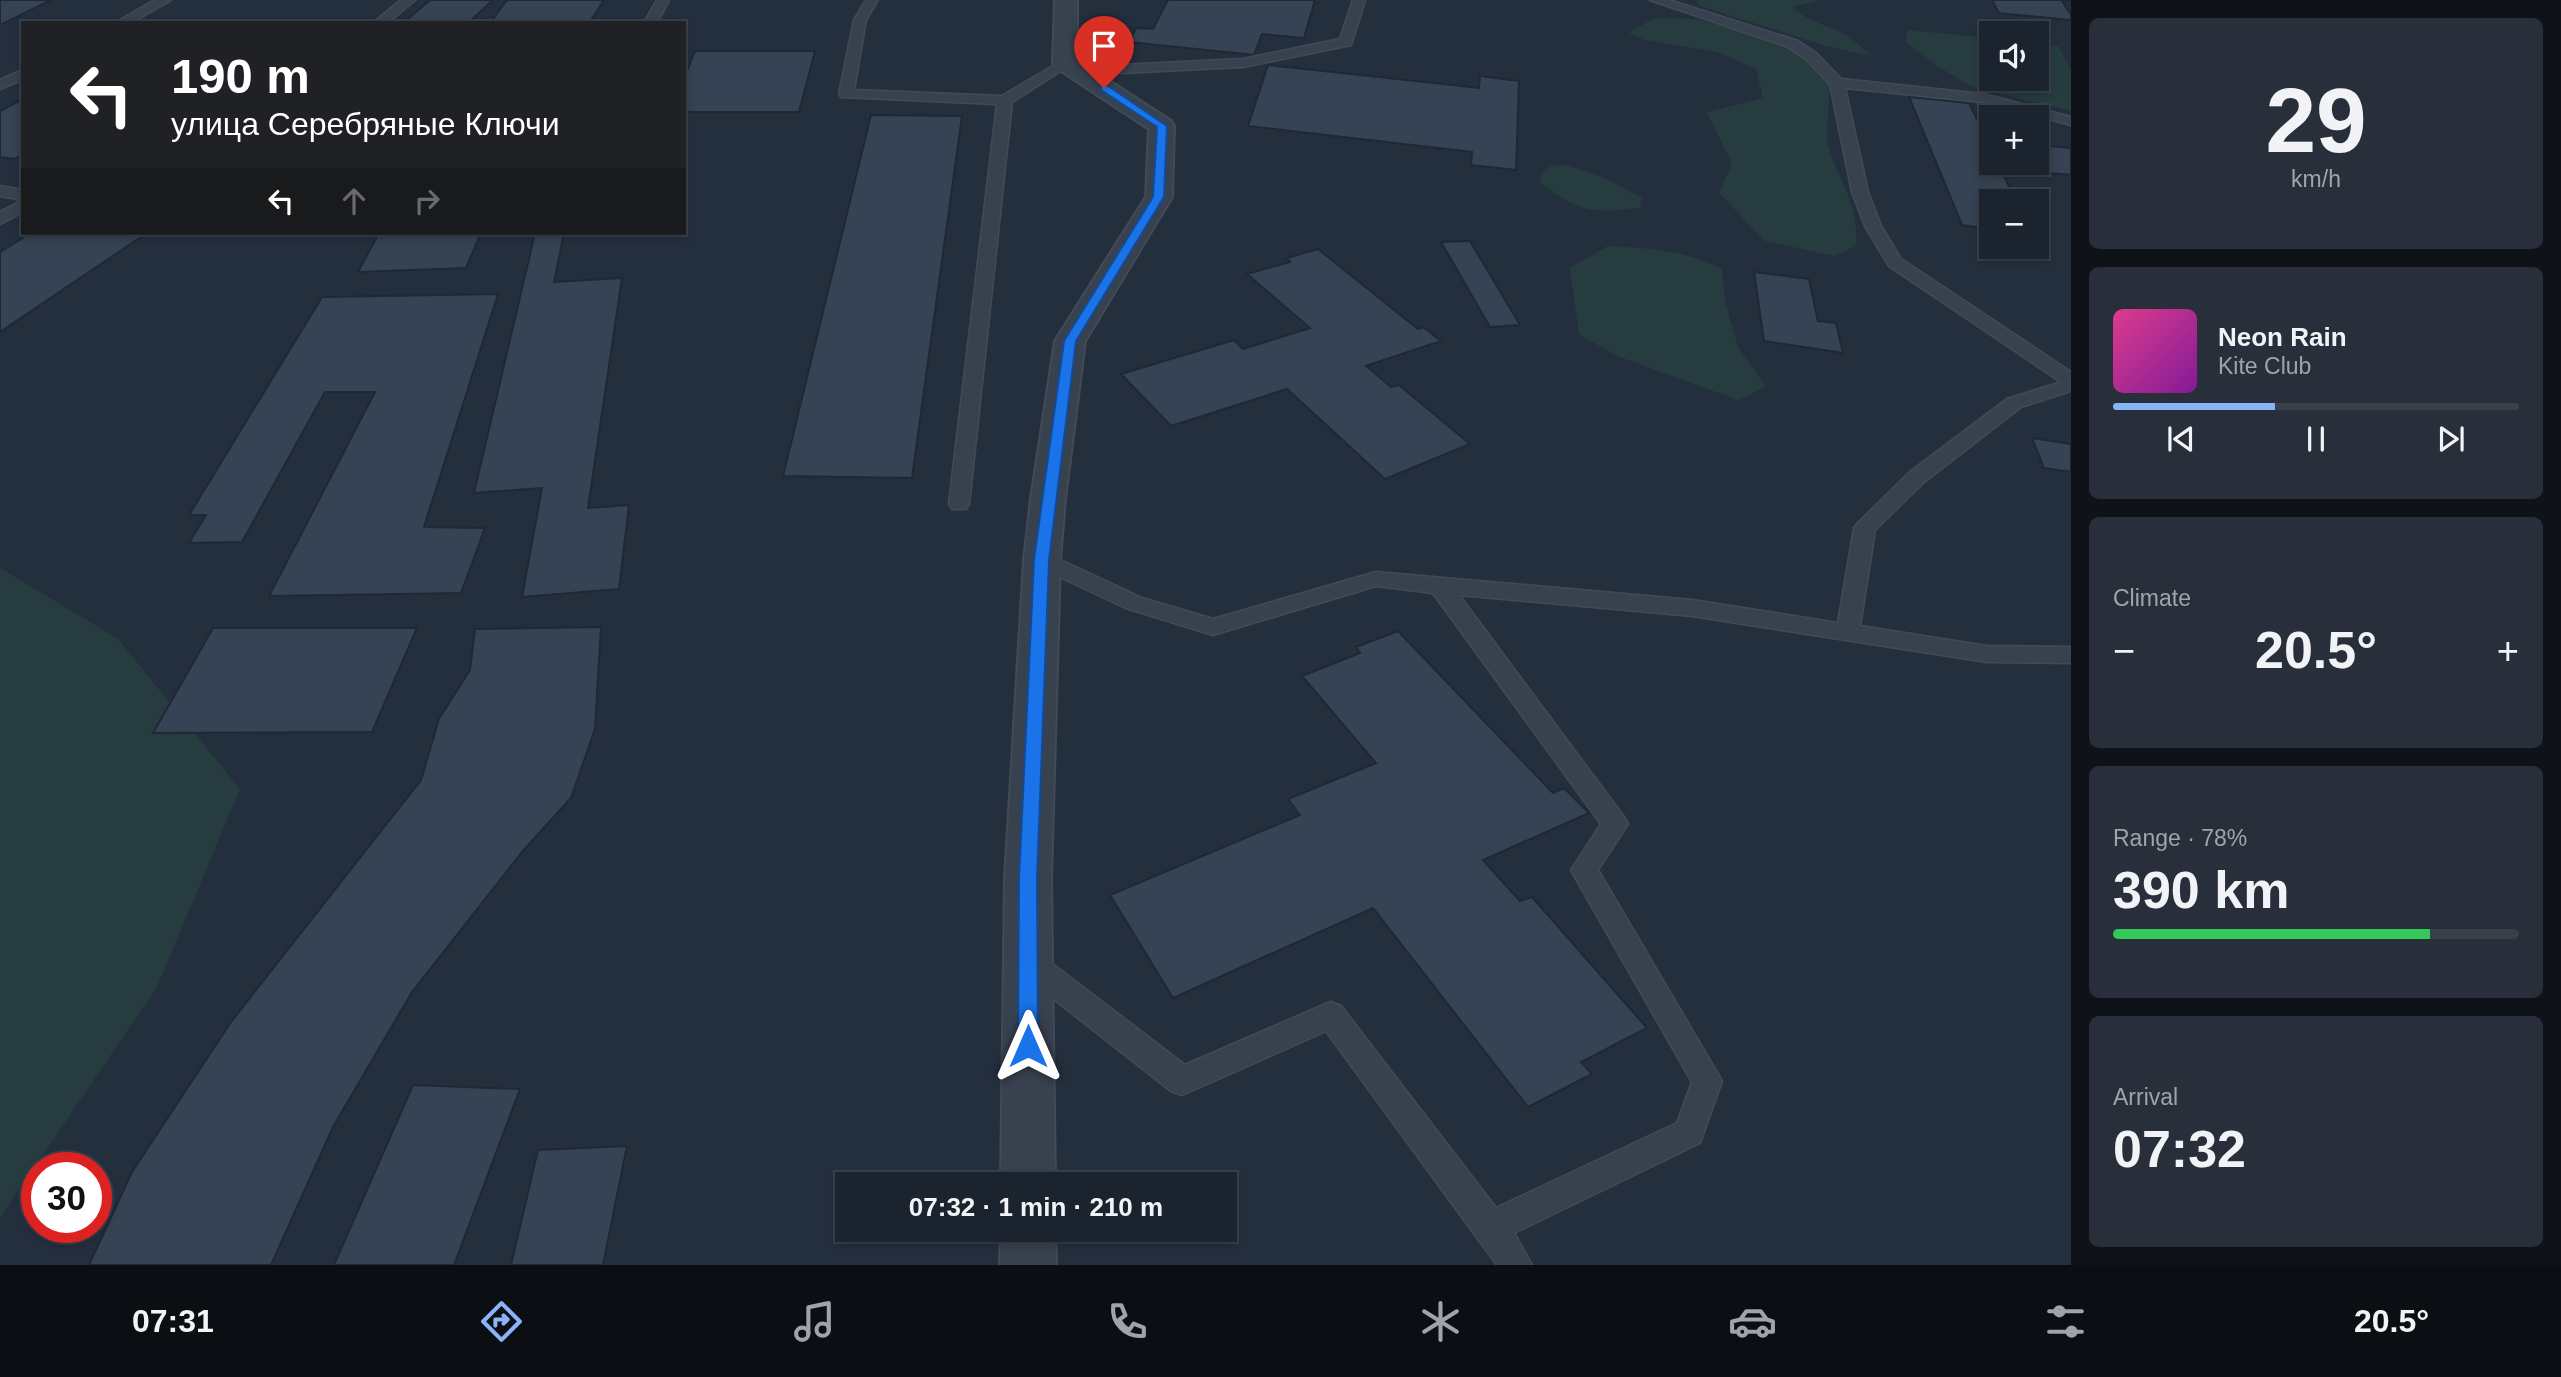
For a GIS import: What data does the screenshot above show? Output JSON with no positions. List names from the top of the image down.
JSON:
{
  "page": {
    "tile": [
      ["29", "km/h"],
      "Climate",
      ["Range · 78%", "390 km"],
      ["Arrival", "07:32"]
    ],
    "map_buttons": ["+", "−"],
    "turn": ["190 m", "улица Серебряные Ключи"],
    "song": ["Neon Rain", "Kite Club"],
    "heat": ["−", "20.5°", "+"],
    "limit": "30",
    "trip": "07:32 · 1 min · 210 m",
    "tabs": ["07:31", "20.5°"]
  }
}
